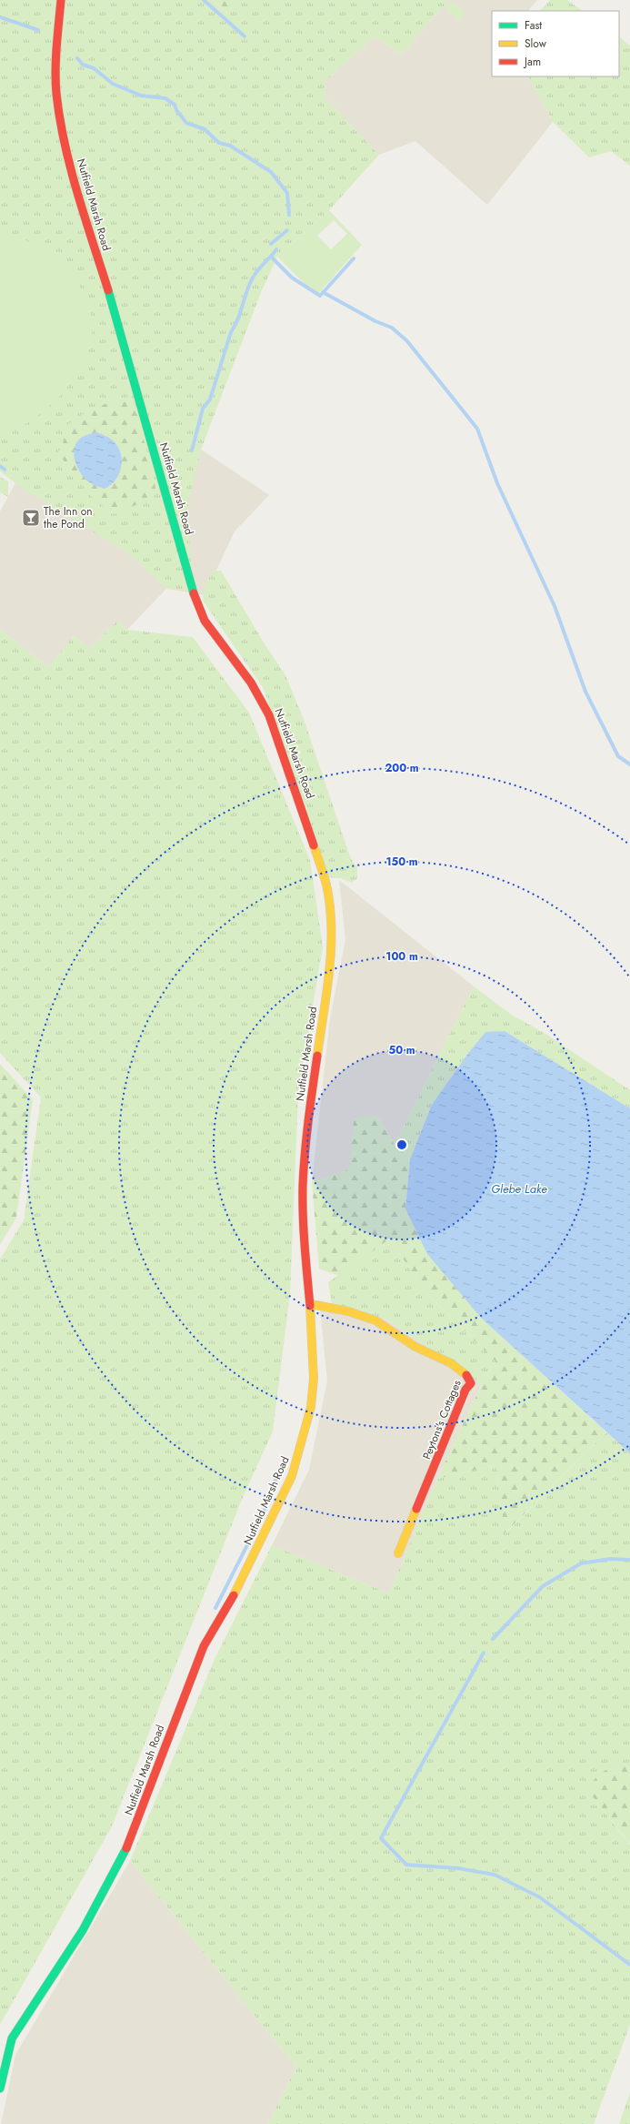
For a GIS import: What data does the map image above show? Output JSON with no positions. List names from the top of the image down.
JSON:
{
  "streets": {
    "street": ["Nutfield Marsh Road", "Peytons's Cottages"]
  },
  "crossings": [
    ["Nutfield Marsh Road", "Peytons's Cottages"]
  ],
  "water": ["Glebe Lake"],
  "places": {
    "bar": ["The Inn on the Pond"]
  },
  "legend": ["Fast", "Slow", "Jam"],
  "rings": [
    "200 m",
    "150 m",
    "100 m",
    "50 m"
  ]
}
